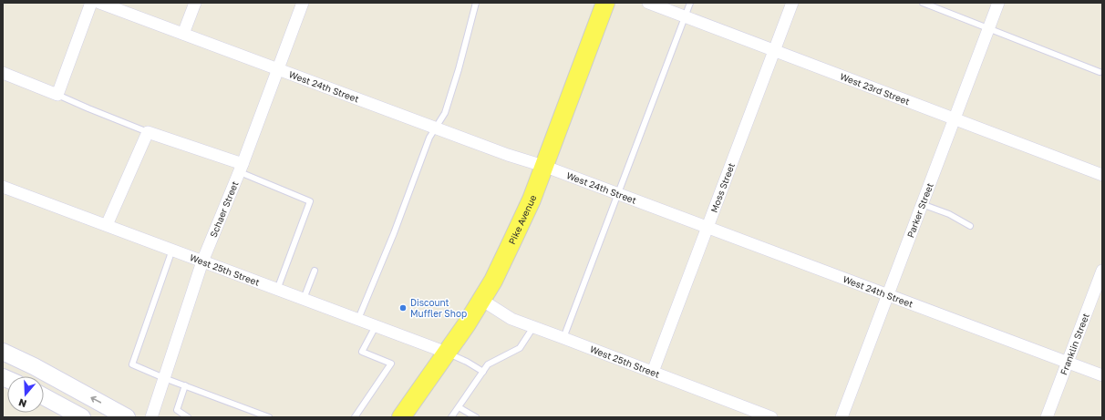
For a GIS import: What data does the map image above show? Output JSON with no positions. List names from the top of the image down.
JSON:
{
  "streets": {
    "main road": ["Pike Avenue"],
    "street": [
      "West 24th Street",
      "West 23rd Street",
      "Moss Street",
      "Schaer Street",
      "Parker Street",
      "West 25th Street",
      "Franklin Street"
    ]
  },
  "crossings": [
    ["West 24th Street", "Moss Street"],
    ["West 24th Street", "Schaer Street"],
    ["West 24th Street", "Parker Street"],
    ["West 24th Street", "Pike Avenue"],
    ["West 24th Street", "Franklin Street"],
    ["West 23rd Street", "Moss Street"],
    ["West 23rd Street", "Parker Street"],
    ["Moss Street", "West 25th Street"],
    ["Schaer Street", "West 25th Street"],
    ["Pike Avenue", "West 25th Street"]
  ],
  "places": ["Discount Muffler Shop"],
  "north": "bottom"
}
